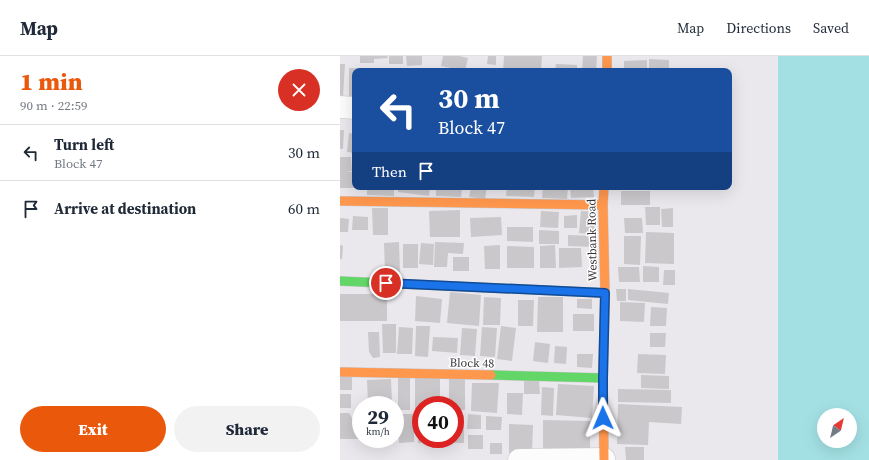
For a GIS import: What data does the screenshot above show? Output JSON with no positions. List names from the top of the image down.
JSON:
{
  "streets": {
    "street": ["Westbank Road", "Block 48"]
  },
  "crossings": [
    ["Westbank Road", "Block 48"]
  ],
  "north": "top right",
  "page": {
    "header": "Map",
    "nav": ["Map", "Directions", "Saved"],
    "heading": ["1 min", "90 m · 22:59"],
    "turn": ["30 m", "Block 47"],
    "list": [
      {
        "name": "Turn left",
        "note": "Block 47",
        "value": "30 m"
      },
      {
        "name": "Arrive at destination",
        "value": "60 m"
      }
    ],
    "then": "Then",
    "speed": "29 km/h",
    "limit": "40",
    "buttons": ["Exit", "Share"]
  }
}
